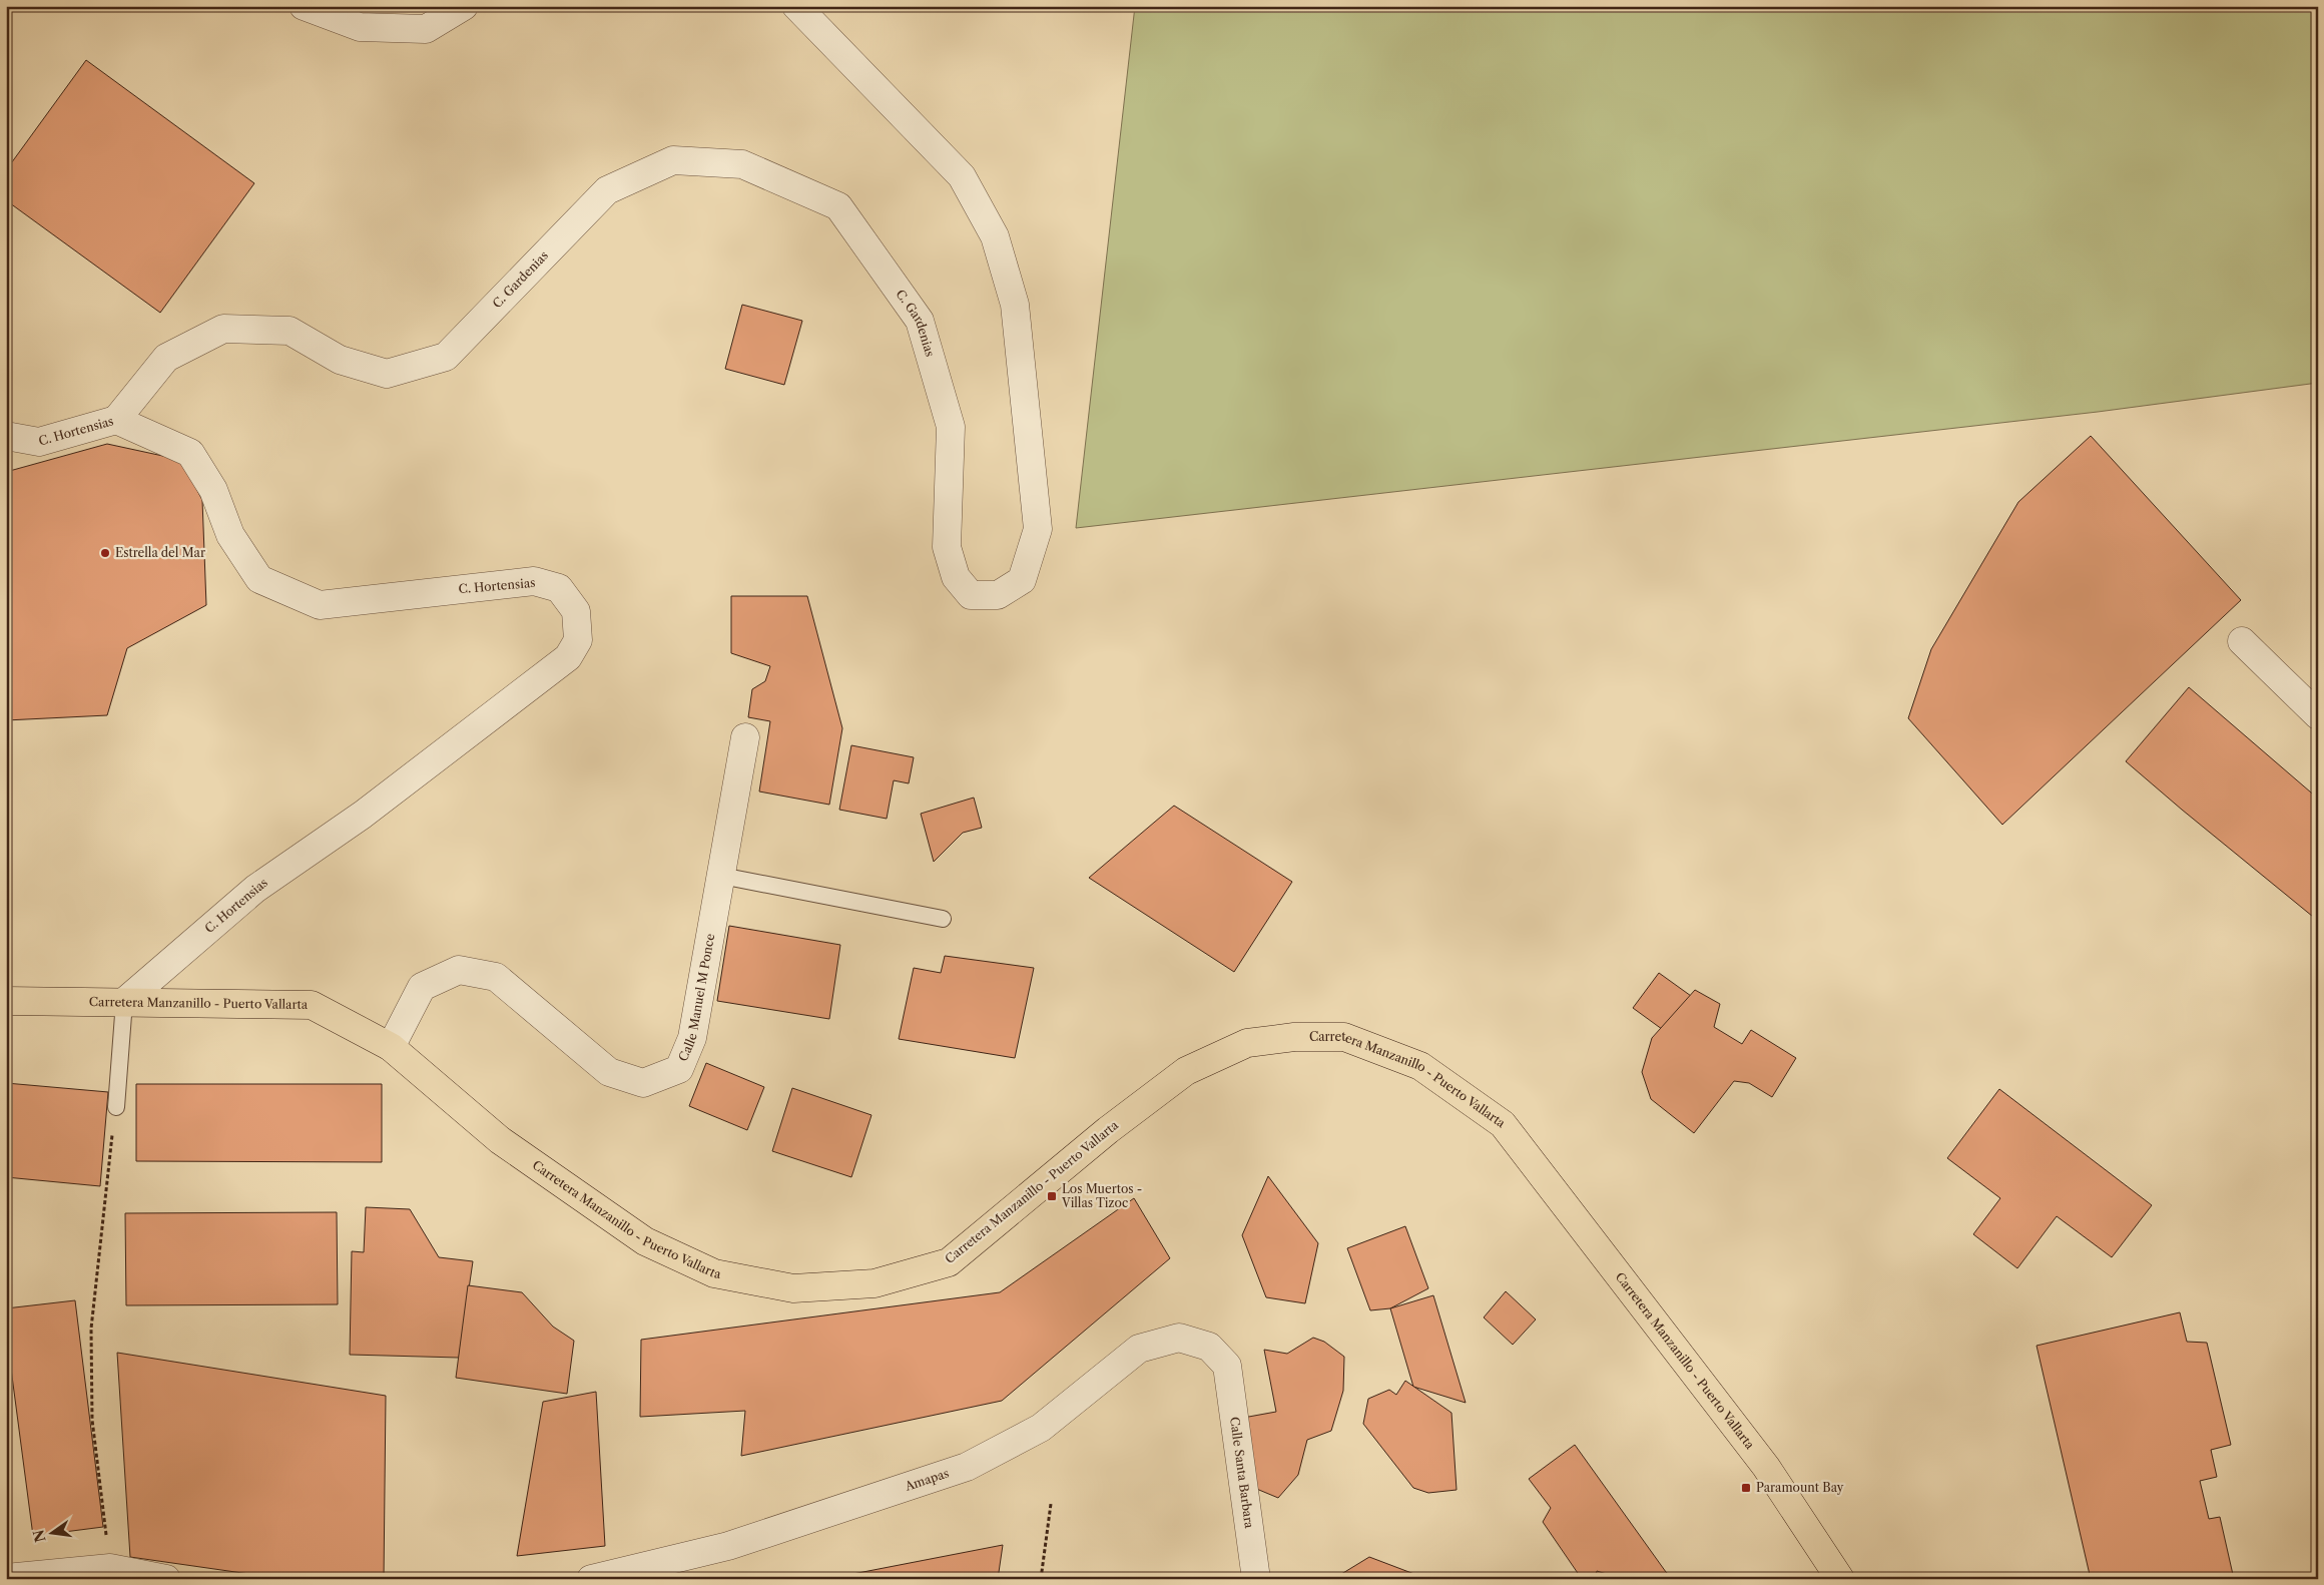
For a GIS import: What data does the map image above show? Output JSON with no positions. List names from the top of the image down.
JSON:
{
  "streets": {
    "highway": ["Carretera Manzanillo - Puerto Vallarta"],
    "street": [
      "C. Gardenias",
      "C. Hortensias",
      "Calle Manuel M Ponce",
      "Calle Santa Barbara",
      "Amapas"
    ]
  },
  "crossings": [
    ["C. Gardenias", "C. Hortensias"],
    ["C. Hortensias", "Carretera Manzanillo - Puerto Vallarta"],
    ["Calle Manuel M Ponce", "Carretera Manzanillo - Puerto Vallarta"],
    ["Calle Santa Barbara", "Amapas"]
  ],
  "places": {
    "other": ["Estrella del Mar"],
    "transit": ["Los Muertos - Villas Tizoc", "Paramount Bay"]
  },
  "north": "left"
}
